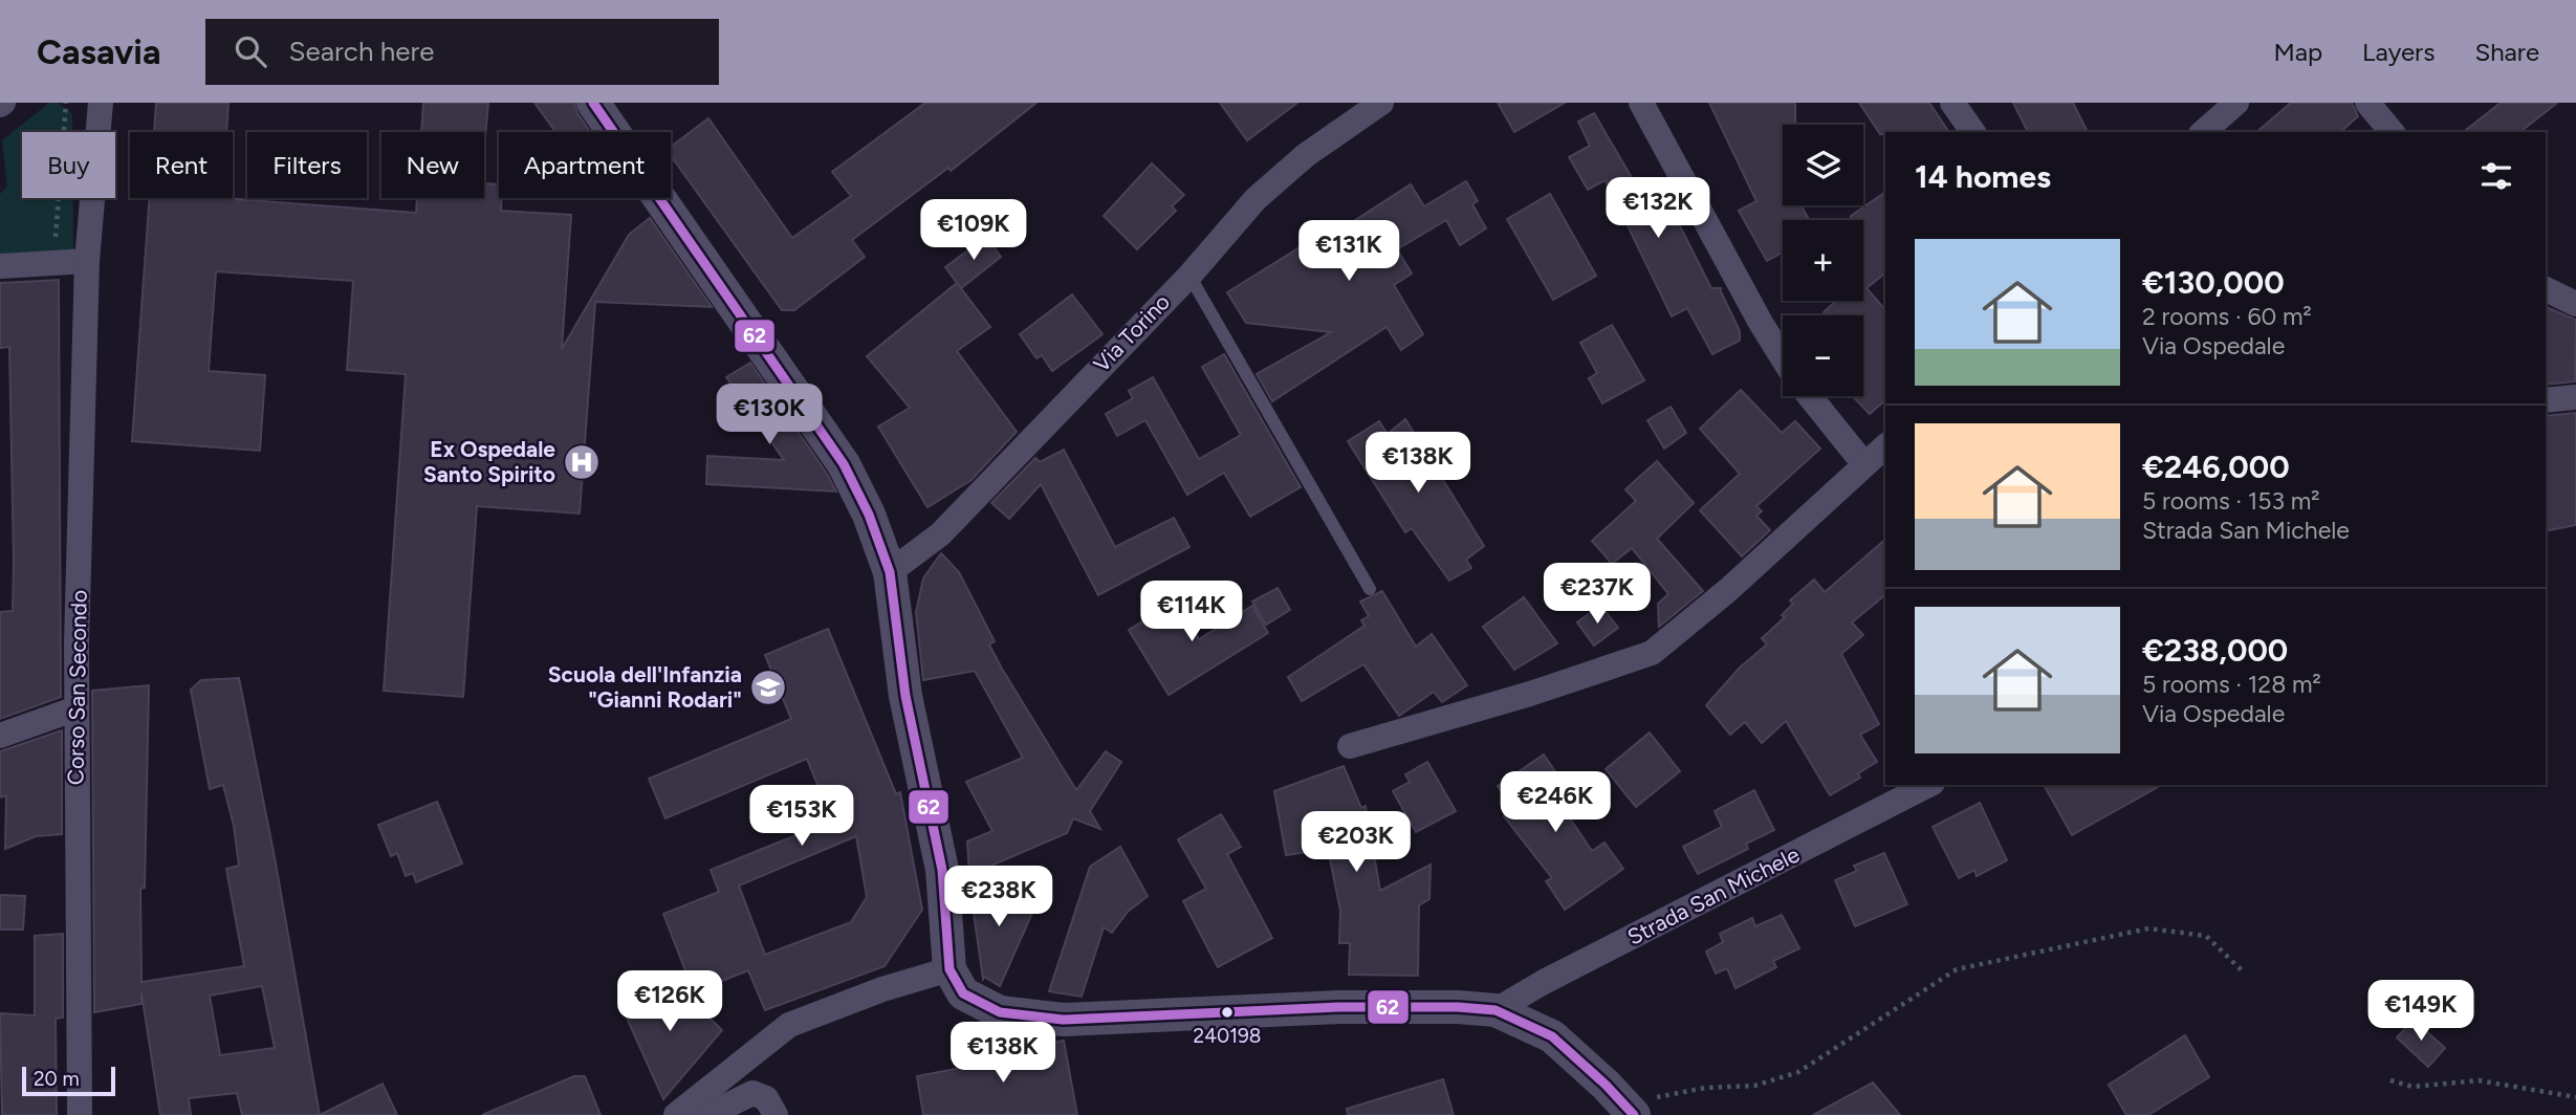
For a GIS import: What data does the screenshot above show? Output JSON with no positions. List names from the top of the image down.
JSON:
{
  "streets": {
    "street": ["Via Torino", "Corso San Secondo", "Strada San Michele"]
  },
  "places": {
    "hospital": ["Ex Ospedale Santo Spirito"],
    "school or university": ["Scuola dell'Infanzia \"Gianni Rodari\""],
    "other": ["240198"]
  },
  "lines": ["transit line 62"],
  "scale_bar": "20 m",
  "page": {
    "header": "Casavia",
    "search": "Search here",
    "nav": ["Map", "Layers", "Share"],
    "map_buttons": ["+", "−"],
    "chip": [
      "Buy",
      "Rent",
      "Filters",
      "New",
      "Apartment"
    ],
    "heading": "14 homes",
    "price": [
      "€132K",
      "€109K",
      "€131K",
      "€130K",
      "€138K",
      "€237K",
      "€114K",
      "€246K",
      "€153K",
      "€203K",
      "€238K",
      "€126K",
      "€149K",
      "€138K"
    ],
    "list": [
      {
        "name": "€130,000",
        "note": "2 rooms · 60 m² · Via Ospedale"
      },
      {
        "name": "€246,000",
        "note": "5 rooms · 153 m² · Strada San Michele"
      },
      {
        "name": "€238,000",
        "note": "5 rooms · 128 m² · Via Ospedale"
      }
    ],
    "scale": "20 m"
  }
}
